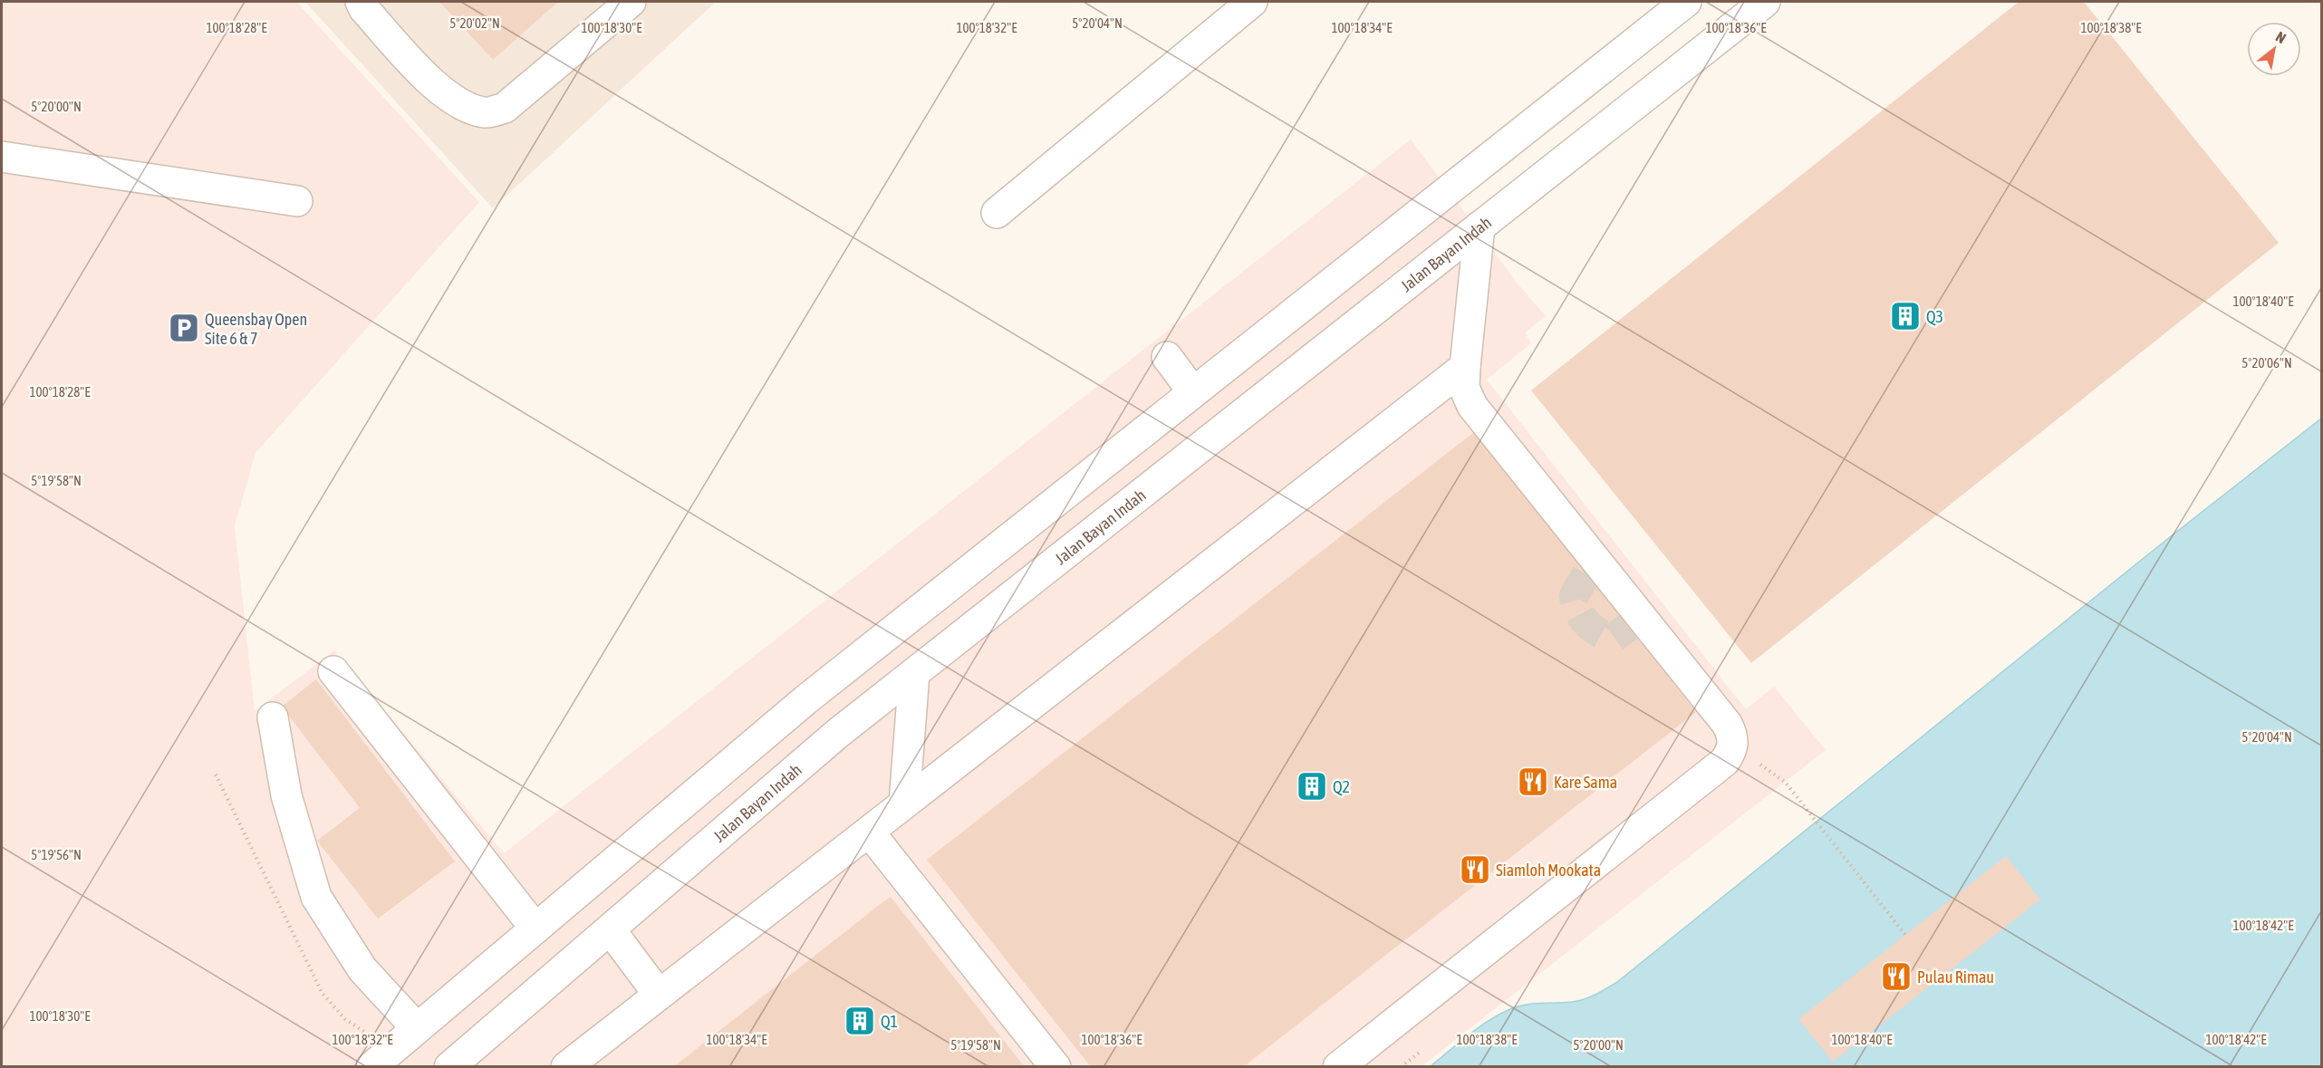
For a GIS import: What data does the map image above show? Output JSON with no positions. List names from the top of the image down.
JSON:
{
  "streets": {
    "street": ["Jalan Bayan Indah"]
  },
  "places": {
    "building": ["Q3", "Q2", "Q1"],
    "parking": ["Queensbay Open Site 6 & 7"],
    "restaurant": ["Kare Sama", "Siamloh Mookata", "Pulau Rimau"]
  },
  "north": "top right",
  "coordinates": [
    "5°20'02\"N",
    "5°20'04\"N",
    "100°18'28\"E",
    "100°18'30\"E",
    "100°18'32\"E",
    "100°18'34\"E",
    "100°18'36\"E",
    "100°18'38\"E",
    "5°20'00\"N",
    "100°18'40\"E",
    "5°20'06\"N",
    "5°19'58\"N",
    "5°19'56\"N",
    "100°18'42\"E"
  ]
}
